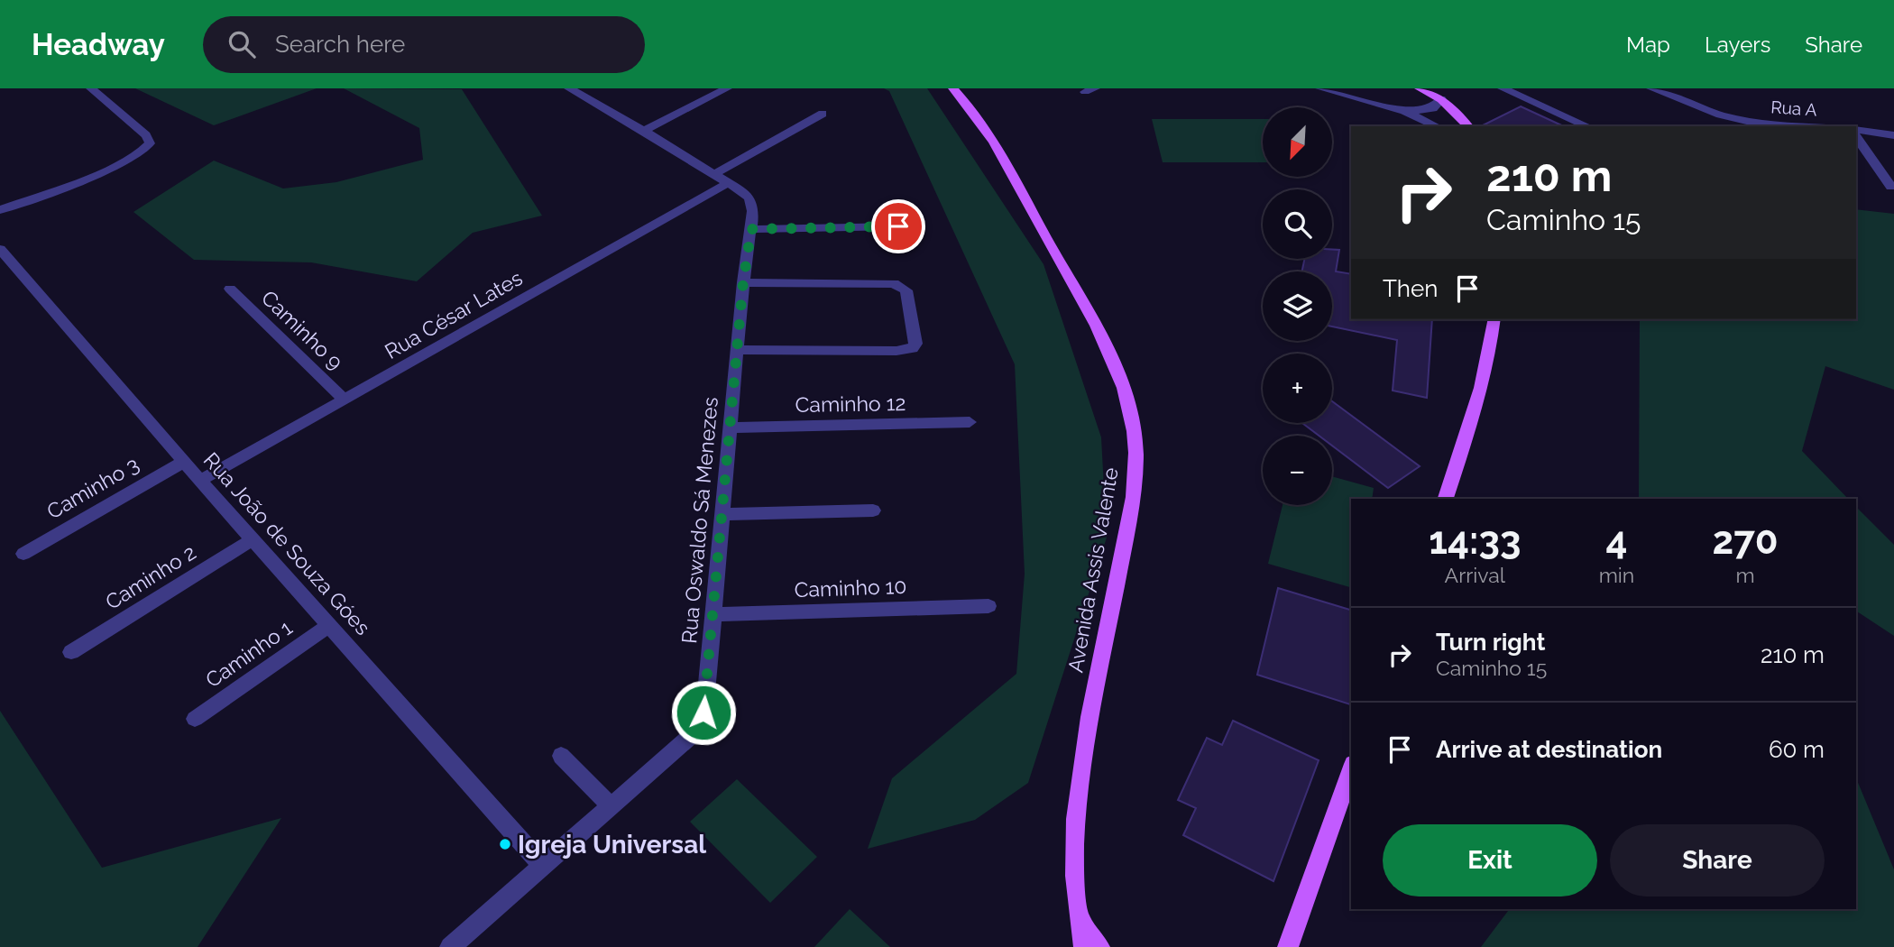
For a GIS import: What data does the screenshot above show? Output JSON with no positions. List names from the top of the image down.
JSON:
{
  "streets": {
    "main road": ["Avenida Assis Valente"],
    "street": [
      "Rua A",
      "Rua César Lates",
      "Caminho 9",
      "Caminho 12",
      "Caminho 3",
      "Rua Oswaldo Sá Menezes",
      "Rua João de Souza Góes",
      "Caminho 2",
      "Caminho 10",
      "Caminho 1"
    ]
  },
  "crossings": [
    ["Rua César Lates", "Caminho 9"],
    ["Rua César Lates", "Rua Oswaldo Sá Menezes"],
    ["Rua César Lates", "Rua João de Souza Góes"],
    ["Caminho 12", "Rua Oswaldo Sá Menezes"],
    ["Caminho 3", "Rua João de Souza Góes"],
    ["Rua Oswaldo Sá Menezes", "Rua João de Souza Góes"],
    ["Rua Oswaldo Sá Menezes", "Caminho 10"],
    ["Rua João de Souza Góes", "Caminho 2"],
    ["Rua João de Souza Góes", "Caminho 1"]
  ],
  "places": ["Igreja Universal"],
  "north": "bottom left",
  "page": {
    "header": "Headway",
    "search": "Search here",
    "nav": ["Map", "Layers", "Share"],
    "map_buttons": ["+", "−"],
    "turn": ["210 m", "Caminho 15"],
    "then": "Then",
    "eta": [
      "14:33",
      "Arrival",
      "4",
      "min",
      "270",
      "m"
    ],
    "list": [
      {
        "name": "Turn right",
        "note": "Caminho 15",
        "value": "210 m"
      },
      {
        "name": "Arrive at destination",
        "value": "60 m"
      }
    ],
    "buttons": ["Exit", "Share"]
  }
}
